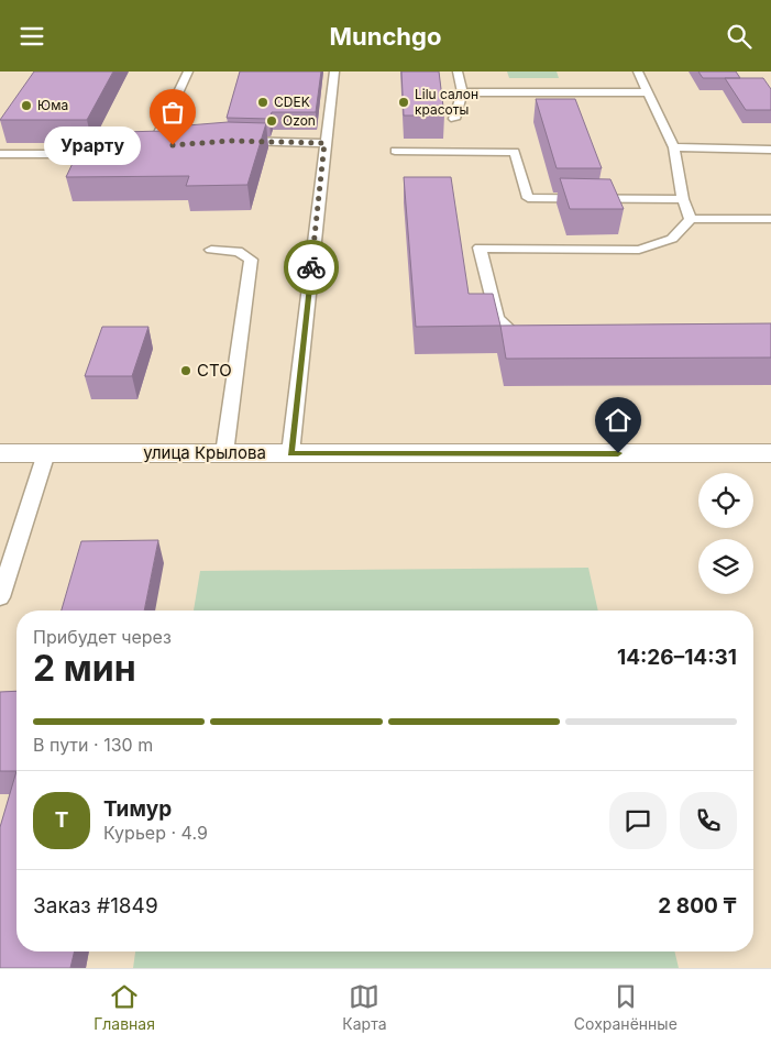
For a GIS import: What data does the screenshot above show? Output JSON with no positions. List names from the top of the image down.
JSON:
{
  "streets": {
    "street": ["улица Крылова"]
  },
  "places": [
    "CDEK",
    "Lilu салон красоты",
    "Юма",
    "Ozon",
    "Урарту",
    "СТО"
  ],
  "page": {
    "header": "Munchgo",
    "bubble": "Урарту",
    "heading": ["2 мин", "Прибудет через", "14:26–14:31"],
    "panel": [
      "Тимур",
      "Курьер · 4.9",
      "Заказ #1849",
      "2 800 ₸"
    ],
    "bar": "В пути · 130 m",
    "round": "Т",
    "tabs": ["Главная", "Карта", "Сохранённые"]
  }
}
